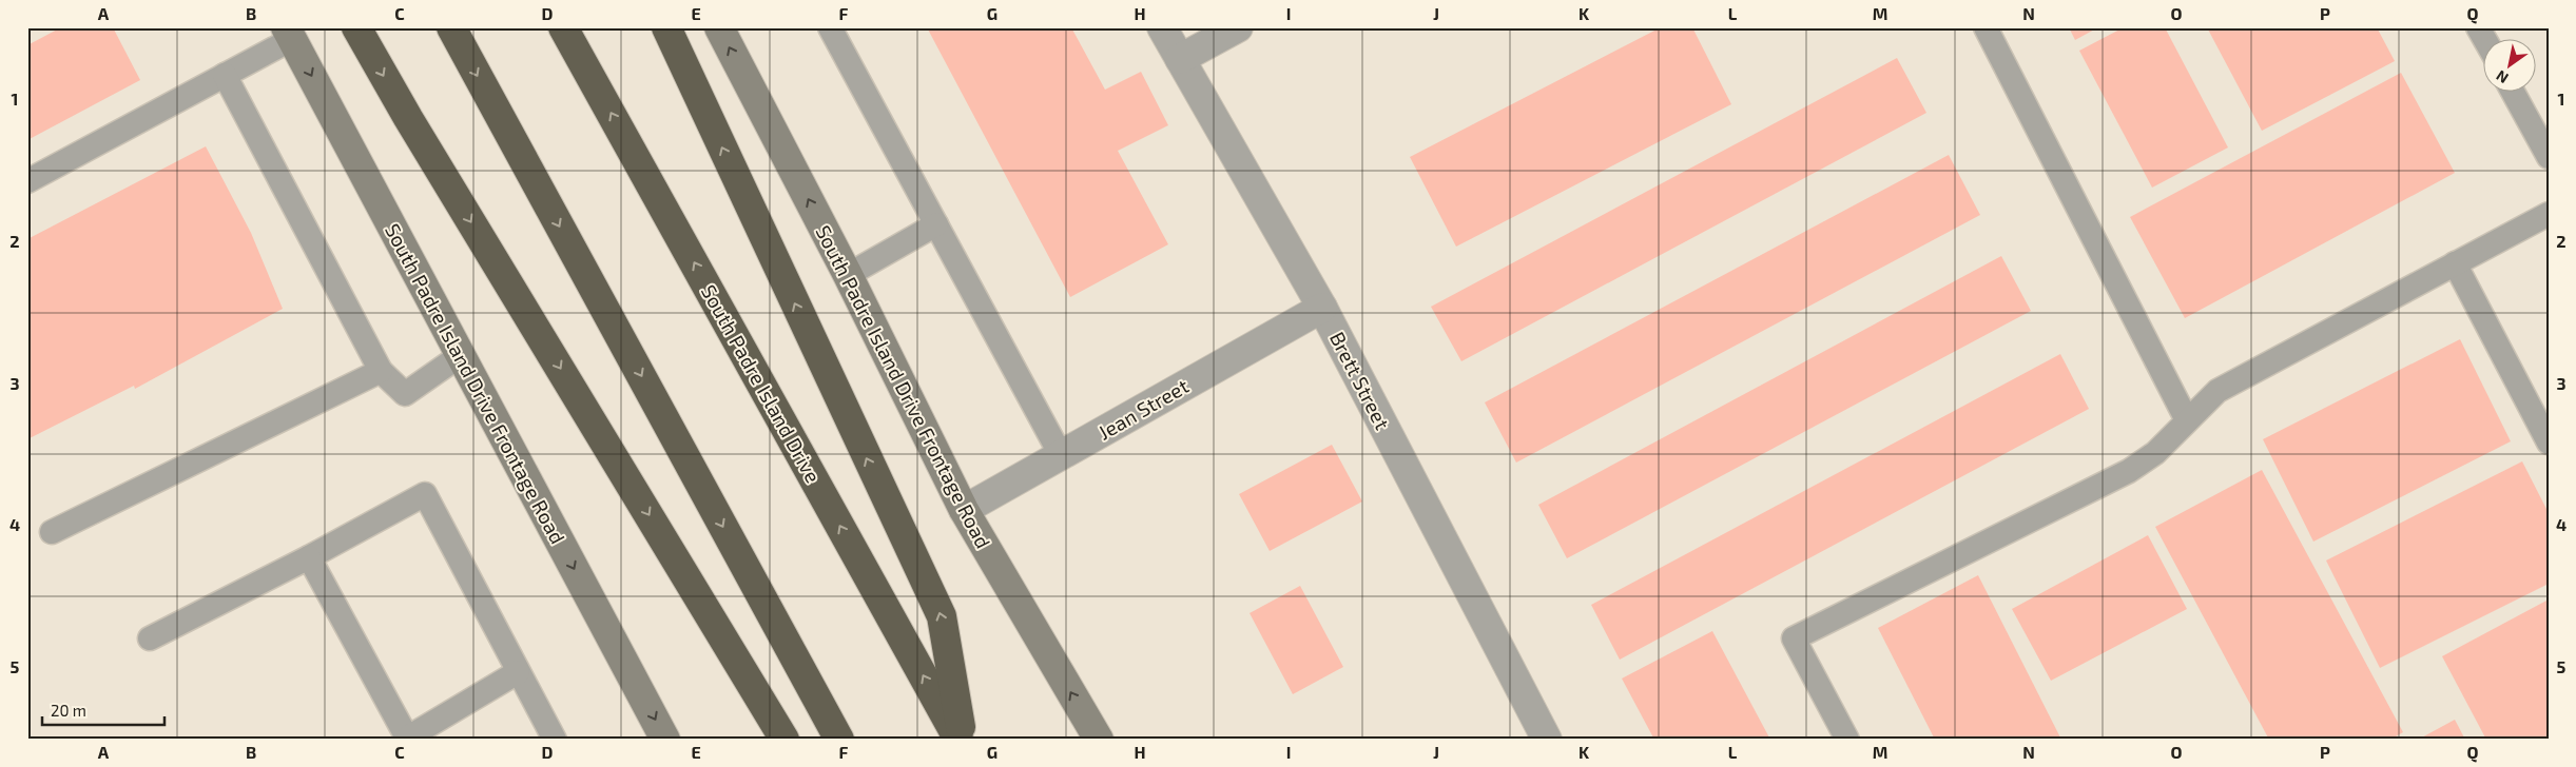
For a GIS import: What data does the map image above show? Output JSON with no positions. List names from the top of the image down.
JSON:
{
  "streets": {
    "highway": ["South Padre Island Drive"],
    "main road": ["South Padre Island Drive Frontage Road"],
    "street": ["Brett Street", "Jean Street"]
  },
  "crossings": [
    ["Brett Street", "Jean Street"],
    ["South Padre Island Drive Frontage Road", "Jean Street"]
  ],
  "scale_bar": "20 m",
  "north": "bottom left",
  "grid": {
    "columns": [
      "A",
      "B",
      "C",
      "D",
      "E",
      "F",
      "G",
      "H",
      "I",
      "J",
      "K",
      "L",
      "M",
      "N",
      "O",
      "P",
      "Q"
    ],
    "rows": [
      "1",
      "2",
      "3",
      "4",
      "5"
    ]
  }
}
